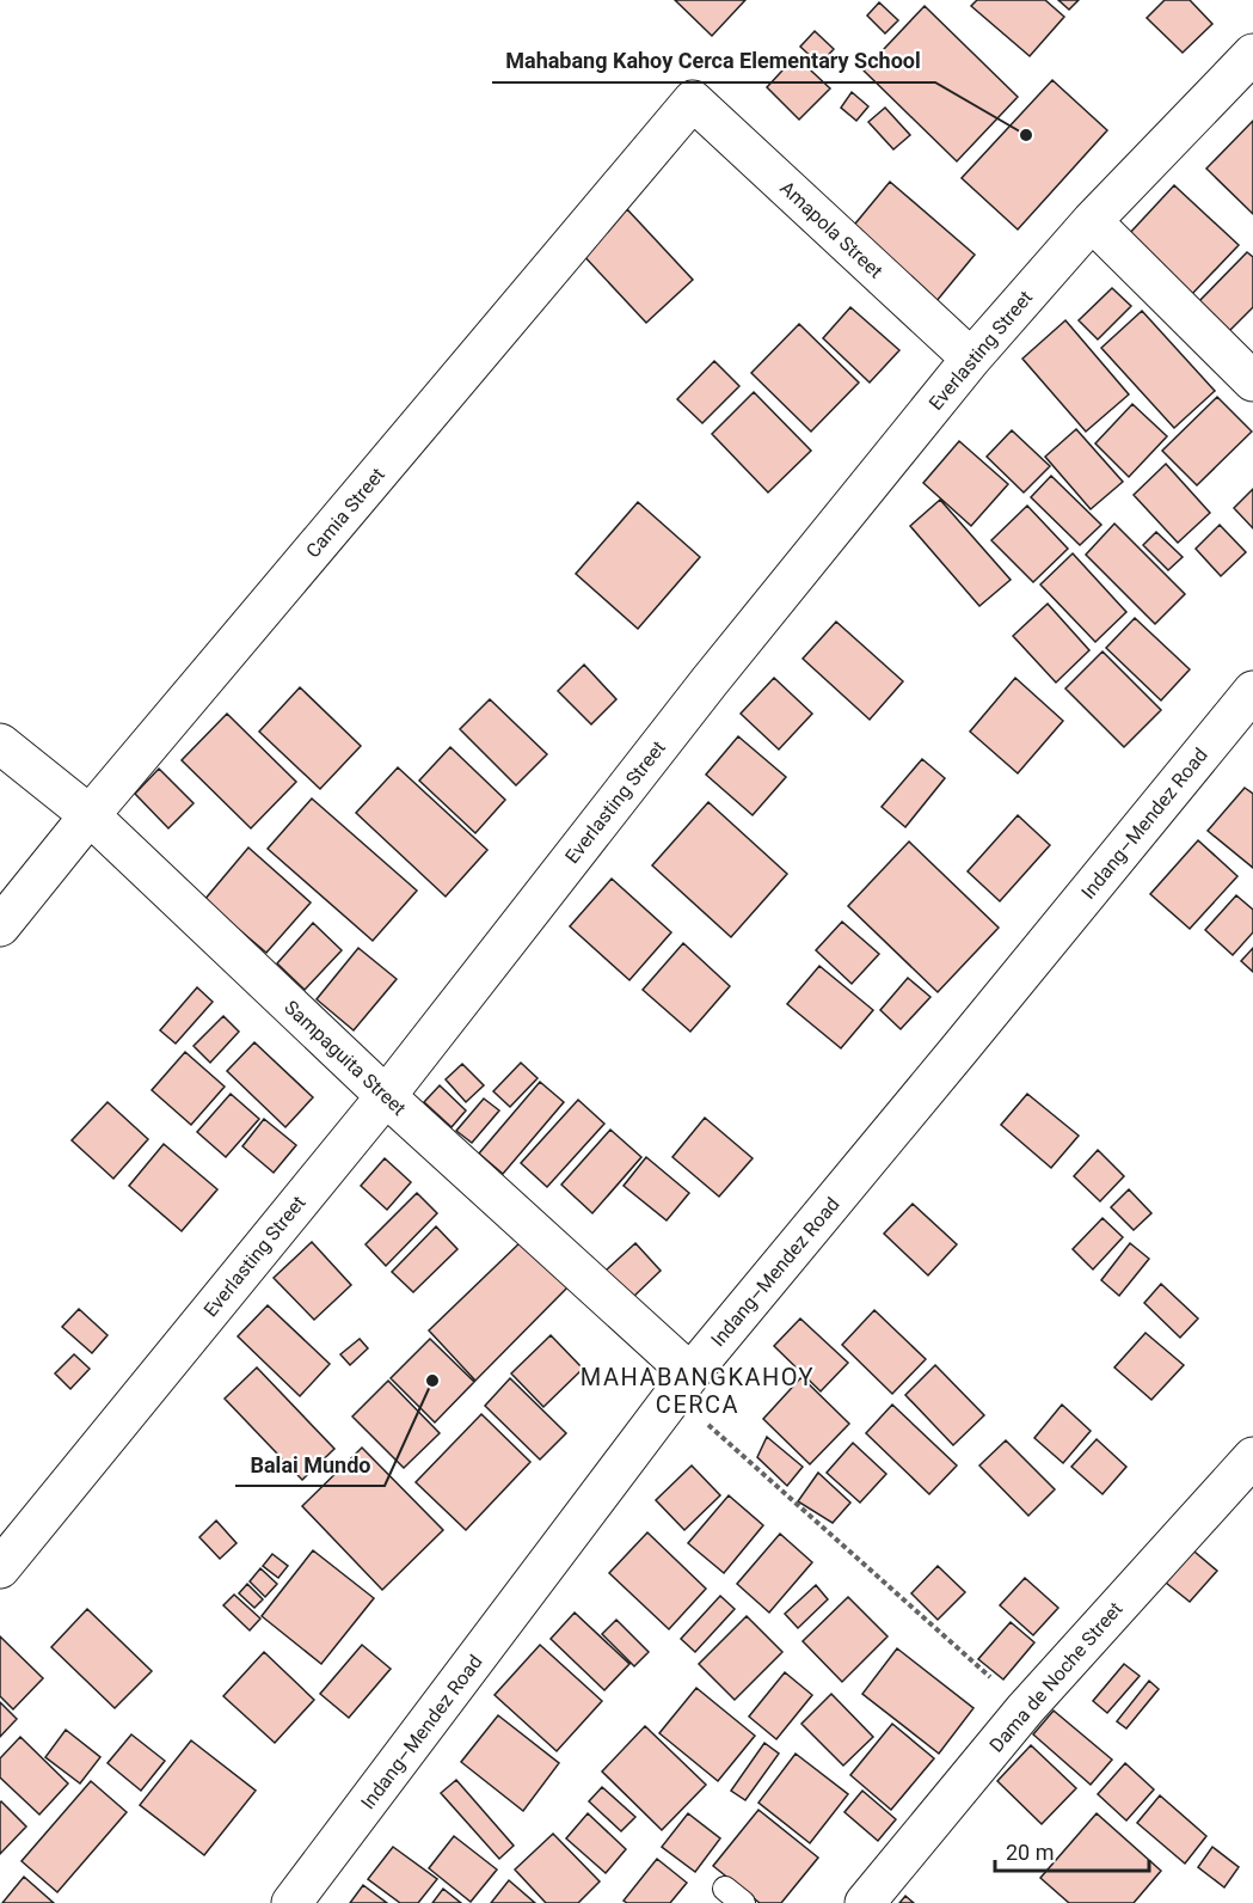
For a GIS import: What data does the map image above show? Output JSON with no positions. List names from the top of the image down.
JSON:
{
  "streets": {
    "street": [
      "Amapola Street",
      "Everlasting Street",
      "Camia Street",
      "Indang–Mendez Road",
      "Sampaguita Street",
      "Dama de Noche Street"
    ]
  },
  "crossings": [
    ["Amapola Street", "Everlasting Street"],
    ["Amapola Street", "Camia Street"],
    ["Everlasting Street", "Sampaguita Street"],
    ["Camia Street", "Sampaguita Street"],
    ["Indang–Mendez Road", "Sampaguita Street"]
  ],
  "districts": ["MAHABANGKAHOY CERCA"],
  "places": ["Mahabang Kahoy Cerca Elementary School", "Balai Mundo"],
  "scale_bar": "20 m"
}
